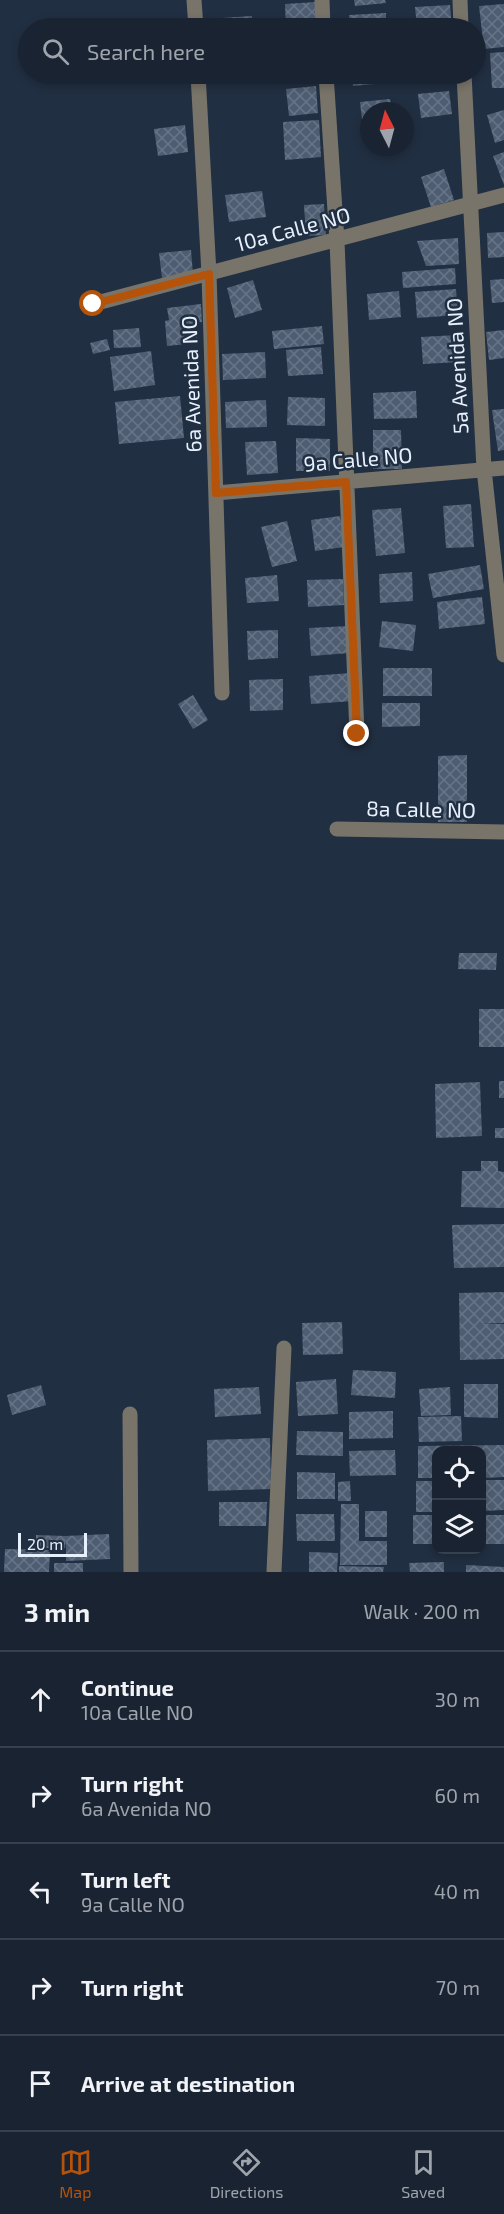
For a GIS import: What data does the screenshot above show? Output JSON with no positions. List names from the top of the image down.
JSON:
{
  "streets": {
    "street": [
      "10a Calle NO",
      "5a Avenida NO",
      "6a Avenida NO",
      "9a Calle NO",
      "8a Calle NO"
    ]
  },
  "crossings": [
    ["10a Calle NO", "5a Avenida NO"],
    ["10a Calle NO", "6a Avenida NO"],
    ["5a Avenida NO", "9a Calle NO"],
    ["6a Avenida NO", "9a Calle NO"]
  ],
  "scale_bar": "20 m",
  "north": "top",
  "page": {
    "search": "Search here",
    "scale": "20 m",
    "heading": ["3 min", "Walk · 200 m"],
    "list": [
      ["Continue", "10a Calle NO", "30 m"],
      ["Turn right", "6a Avenida NO", "60 m"],
      ["Turn left", "9a Calle NO", "40 m"],
      ["Turn right", "70 m"],
      "Arrive at destination"
    ],
    "nav": ["Map", "Directions", "Saved"]
  }
}
